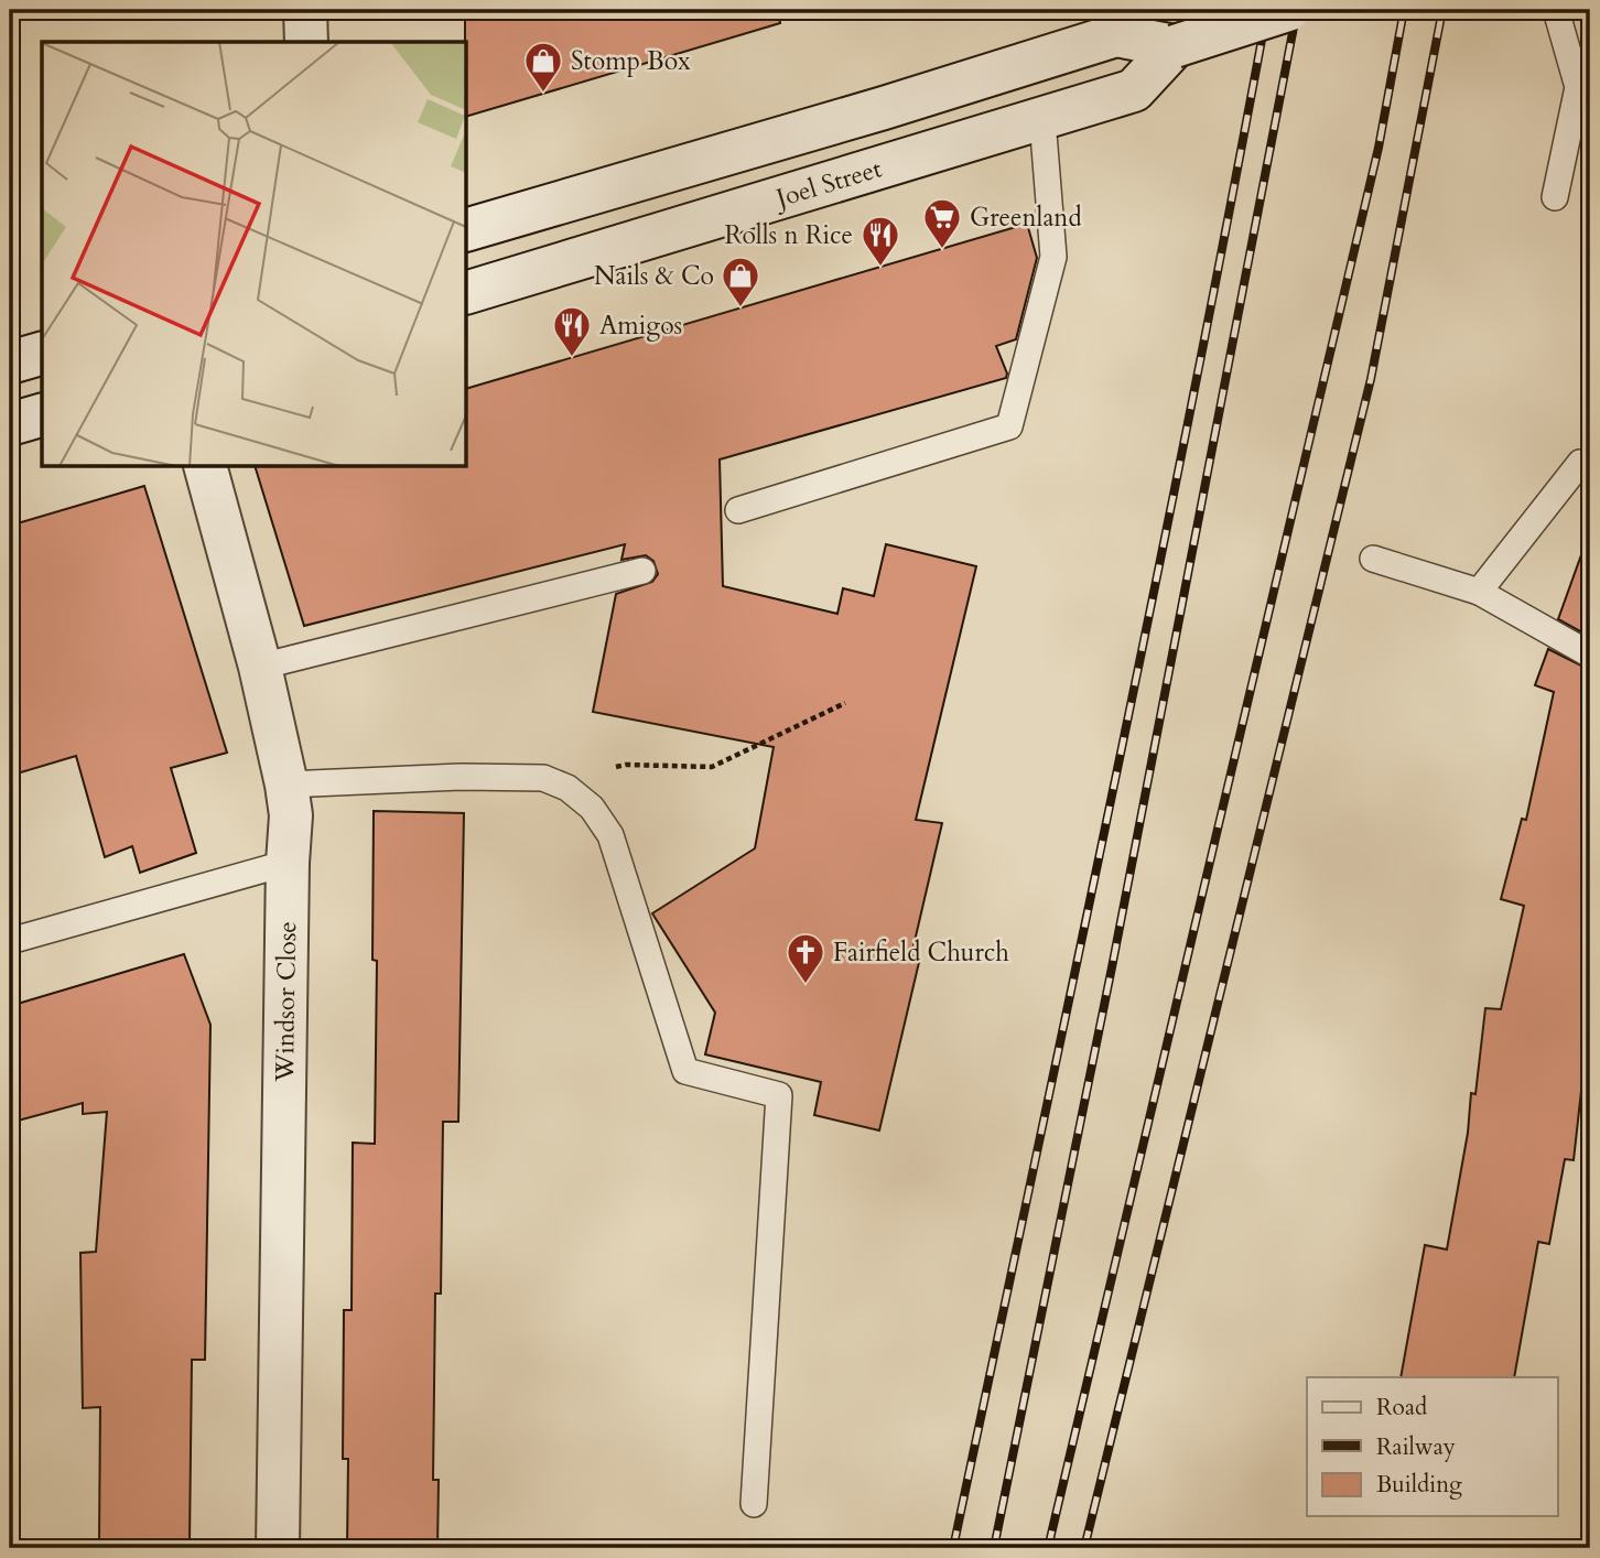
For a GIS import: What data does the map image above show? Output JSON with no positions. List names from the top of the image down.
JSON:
{
  "streets": {
    "main road": ["Joel Street", "Windsor Close"]
  },
  "places": {
    "shop": ["Stomp Box", "Nails & Co"],
    "supermarket": ["Greenland"],
    "restaurant": ["Rolls n Rice", "Amigos"],
    "church": ["Fairfield Church"]
  },
  "legend": ["Road", "Railway", "Building"]
}
